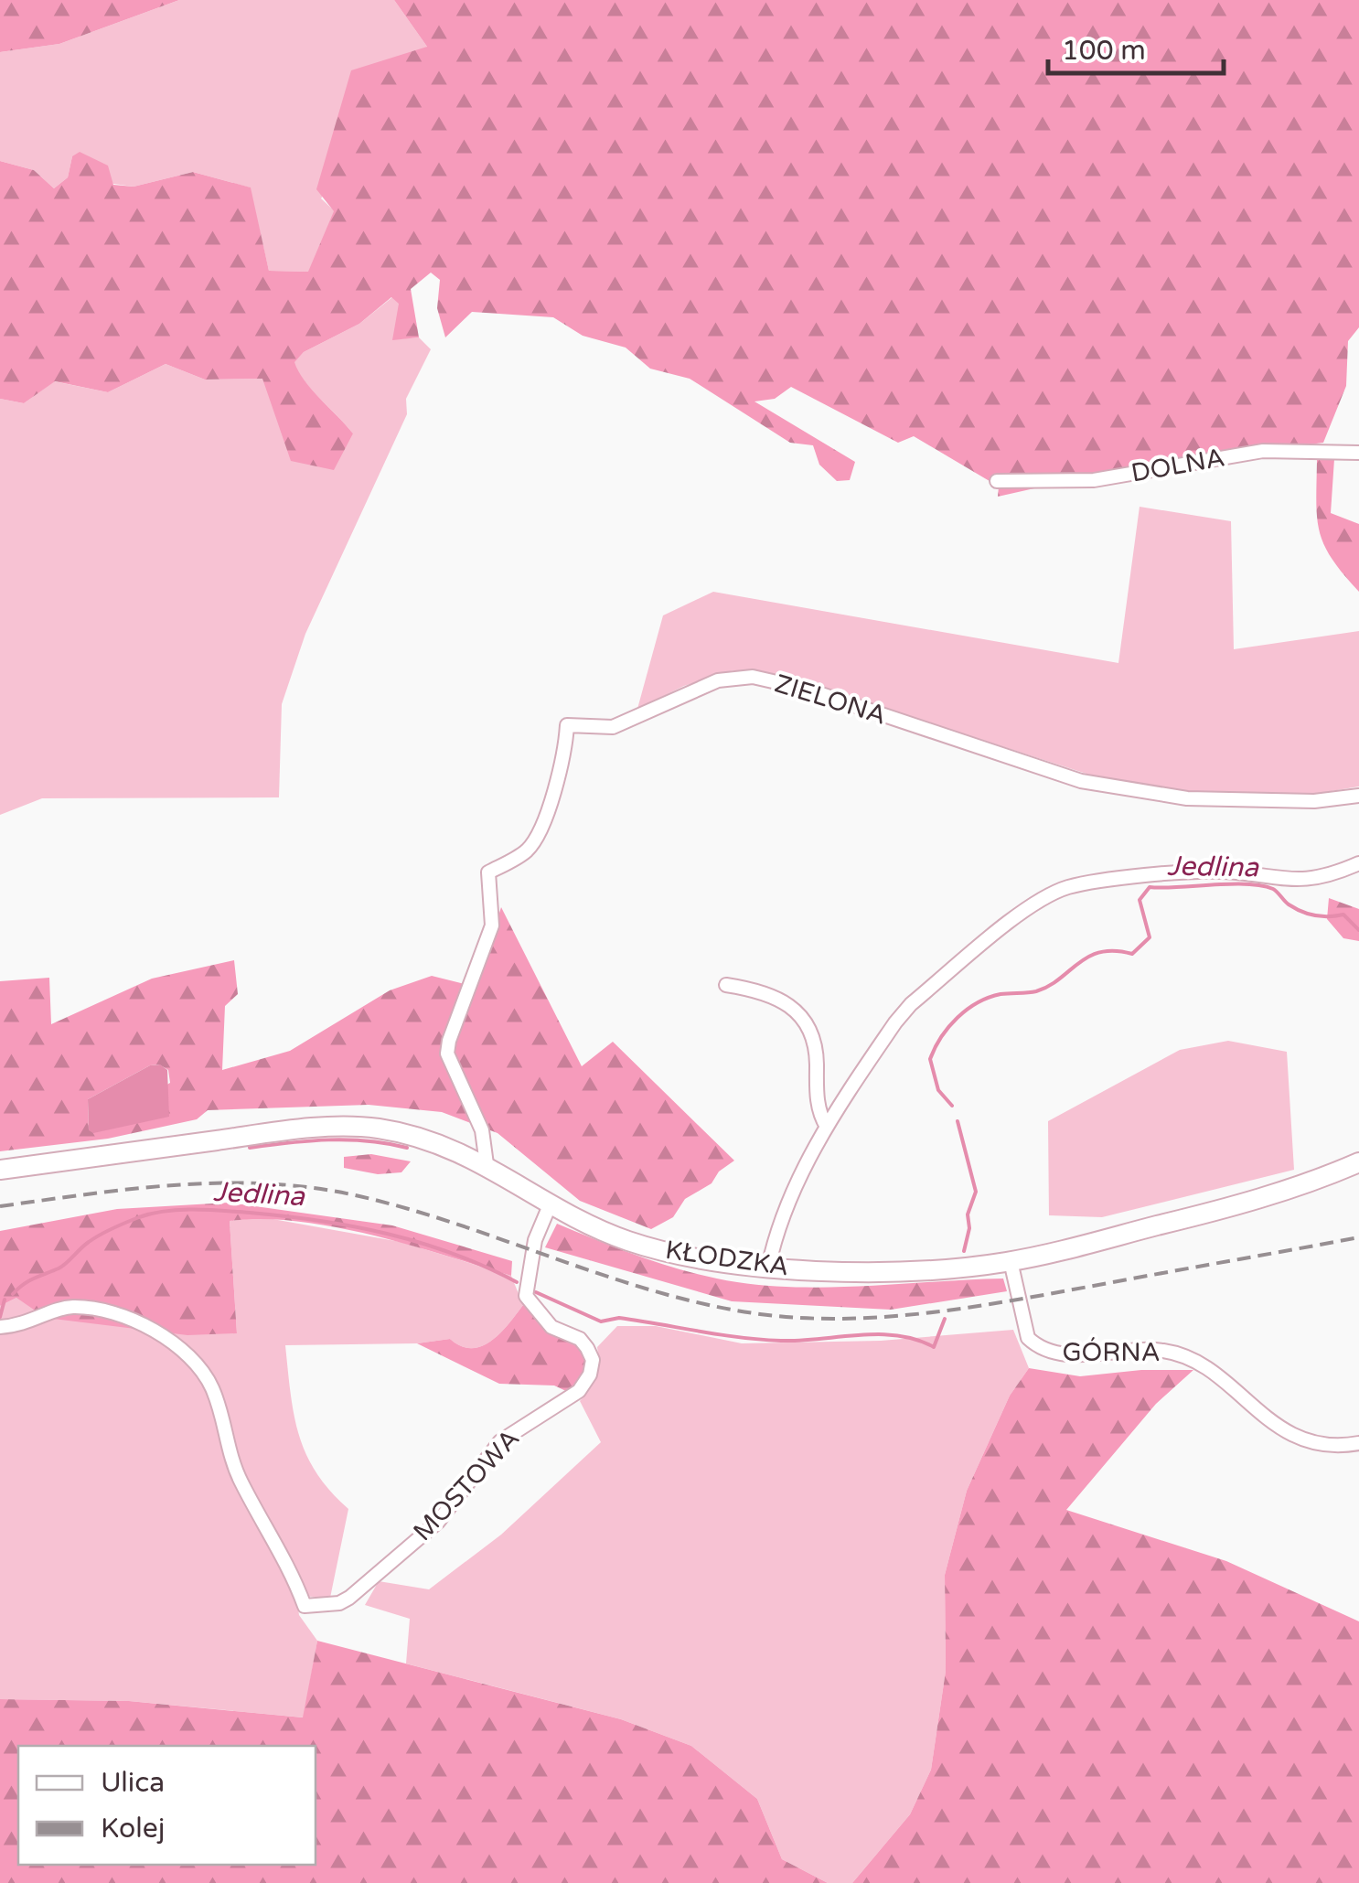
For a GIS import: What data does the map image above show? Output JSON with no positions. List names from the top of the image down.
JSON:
{
  "streets": {
    "main road": ["KŁODZKA"],
    "street": [
      "DOLNA",
      "ZIELONA",
      "GÓRNA",
      "MOSTOWA"
    ]
  },
  "crossings": [
    ["ZIELONA", "KŁODZKA"],
    ["KŁODZKA", "GÓRNA"],
    ["KŁODZKA", "MOSTOWA"]
  ],
  "water": ["Jedlina"],
  "legend": ["Ulica", "Kolej"],
  "scale_bar": "100 m"
}
